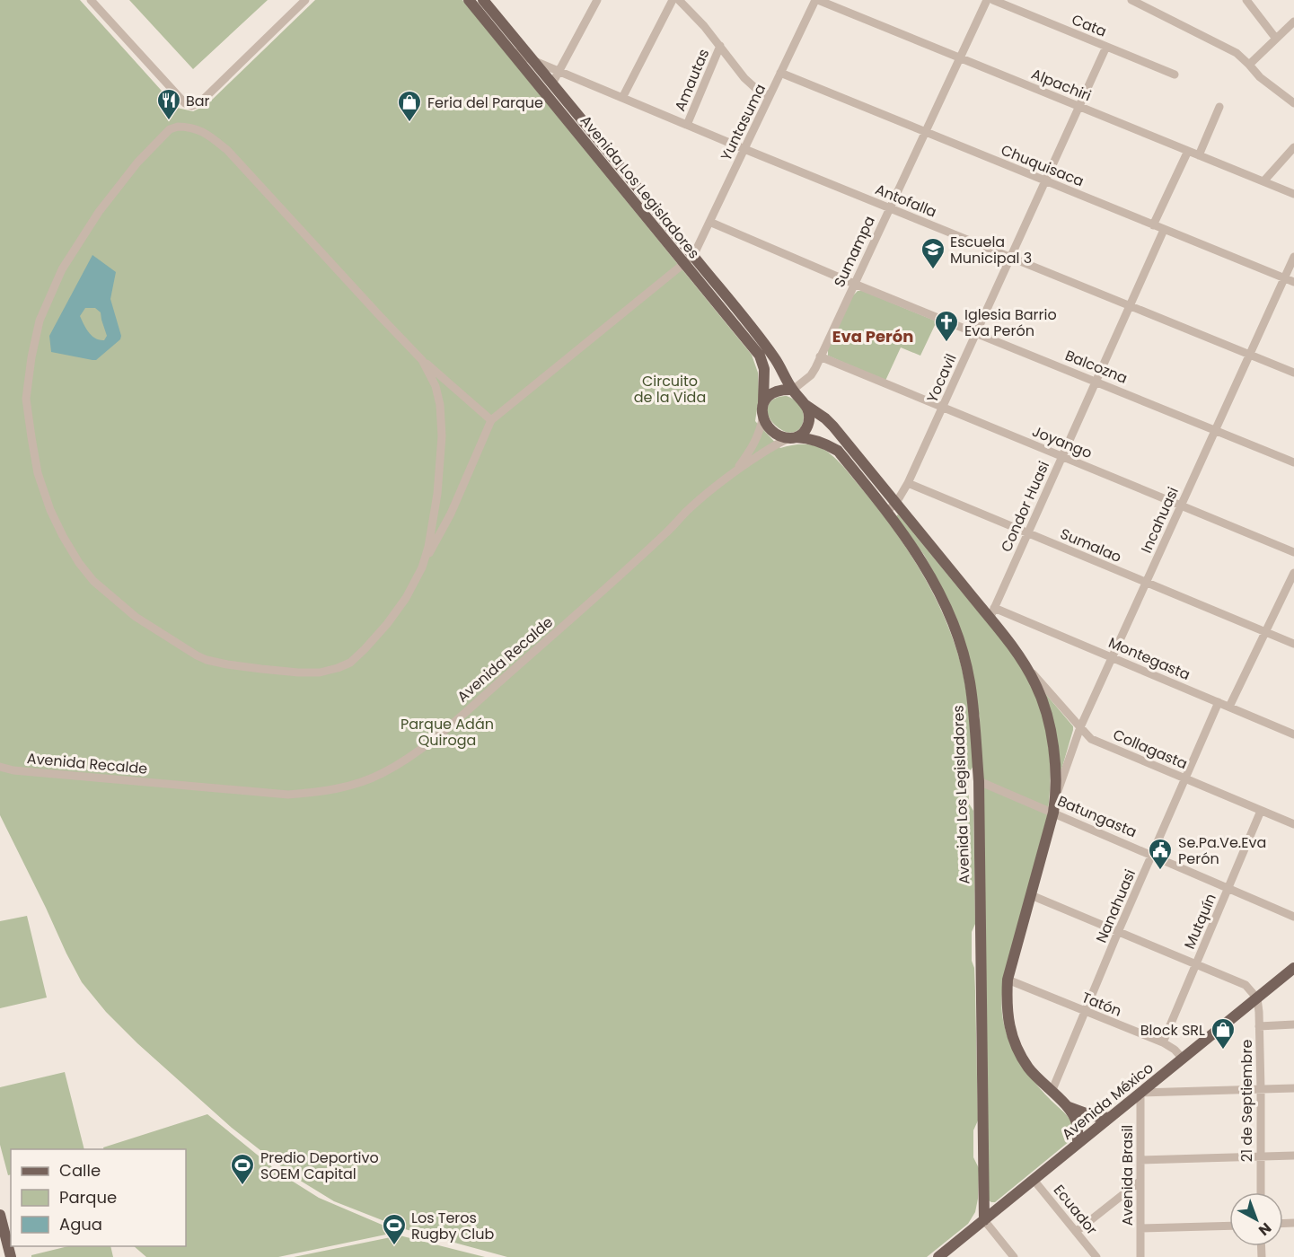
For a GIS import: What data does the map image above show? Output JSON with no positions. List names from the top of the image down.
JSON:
{
  "streets": {
    "main road": ["Avenida Los Legisladores", "Avenida México"],
    "street": [
      "Cata",
      "Amautas",
      "Alpachiri",
      "Yuntasuma",
      "Chuquisaca",
      "Antofalla",
      "Sumampa",
      "Balcozna",
      "Yocavil",
      "Joyango",
      "Condor Huasi",
      "Incahuasi",
      "Sumalao",
      "Montegasta",
      "Avenida Recalde",
      "Collagasta",
      "Batungasta",
      "Nanahuasi",
      "Mutquín",
      "Tatón",
      "21 de Septiembre",
      "Avenida Brasil",
      "Ecuador"
    ]
  },
  "crossings": [
    ["Cata", "Yocavil"],
    ["Amautas", "Antofalla"],
    ["Alpachiri", "Yuntasuma"],
    ["Alpachiri", "Sumampa"],
    ["Alpachiri", "Yocavil"],
    ["Yuntasuma", "Chuquisaca"],
    ["Yuntasuma", "Avenida Los Legisladores"],
    ["Yuntasuma", "Antofalla"],
    ["Yuntasuma", "Balcozna"],
    ["Chuquisaca", "Sumampa"],
    ["Chuquisaca", "Yocavil"],
    ["Chuquisaca", "Condor Huasi"],
    ["Chuquisaca", "Incahuasi"],
    ["Avenida Los Legisladores", "Antofalla"],
    ["Avenida Los Legisladores", "Sumampa"],
    ["Avenida Los Legisladores", "Yocavil"],
    ["Avenida Los Legisladores", "Avenida Recalde"],
    ["Avenida Los Legisladores", "Batungasta"],
    ["Avenida Los Legisladores", "Avenida México"],
    ["Antofalla", "Sumampa"],
    ["Antofalla", "Yocavil"],
    ["Antofalla", "Condor Huasi"],
    ["Antofalla", "Incahuasi"],
    ["Sumampa", "Balcozna"],
    ["Sumampa", "Joyango"],
    ["Sumampa", "Avenida Recalde"],
    ["Balcozna", "Yocavil"],
    ["Balcozna", "Condor Huasi"],
    ["Balcozna", "Incahuasi"],
    ["Yocavil", "Joyango"],
    ["Yocavil", "Sumalao"],
    ["Joyango", "Condor Huasi"],
    ["Joyango", "Incahuasi"],
    ["Condor Huasi", "Sumalao"],
    ["Condor Huasi", "Montegasta"],
    ["Incahuasi", "Sumalao"],
    ["Incahuasi", "Montegasta"],
    ["Incahuasi", "Collagasta"],
    ["Montegasta", "Nanahuasi"],
    ["Collagasta", "Nanahuasi"],
    ["Collagasta", "Mutquín"],
    ["Batungasta", "Nanahuasi"],
    ["Batungasta", "Mutquín"],
    ["Nanahuasi", "Tatón"],
    ["Mutquín", "Tatón"],
    ["Tatón", "Avenida México"],
    ["Avenida México", "21 de Septiembre"],
    ["Avenida México", "Avenida Brasil"],
    ["Avenida México", "Ecuador"]
  ],
  "districts": ["Eva Perón"],
  "parks": ["Circuito de la Vida", "Parque Adán Quiroga"],
  "places": {
    "restaurant": ["Bar"],
    "shop": ["Feria del Parque", "Block SRL"],
    "school or university": ["Escuela Municipal 3"],
    "church": ["Iglesia Barrio Eva Perón"],
    "public building": ["Se.Pa.Ve.Eva Perón"],
    "sports": ["Predio Deportivo SOEM Capital", "Los Teros Rugby Club"]
  },
  "legend": ["Calle", "Parque", "Agua"],
  "north": "bottom right"
}
